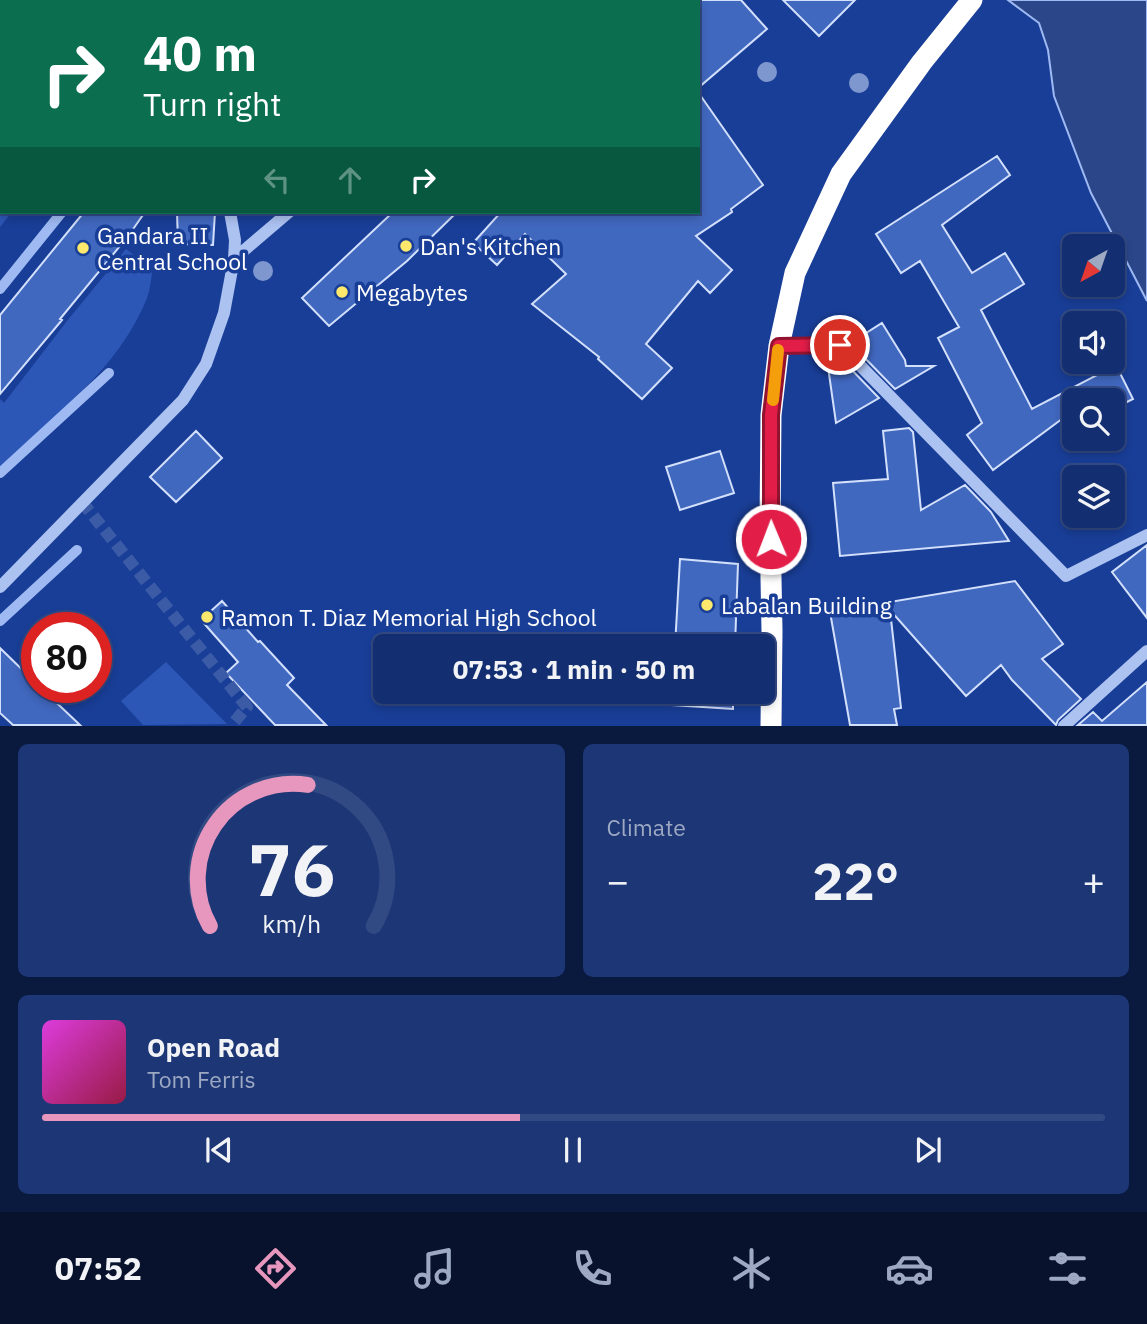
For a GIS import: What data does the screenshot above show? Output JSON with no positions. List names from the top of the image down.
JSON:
{
  "places": [
    "Dan's Kitchen",
    "Gandara II Central School",
    "Megabytes",
    "Labalan Building",
    "Ramon T. Diaz Memorial High School"
  ],
  "north": "bottom left",
  "page": {
    "turn": ["40 m", "Turn right"],
    "limit": "80",
    "trip": "07:53 · 1 min · 50 m",
    "tile": "Climate",
    "heat": ["−", "22°", "+"],
    "song": ["Open Road", "Tom Ferris"],
    "tabs": "07:52",
    "gauge": ["76", "km/h"]
  }
}
